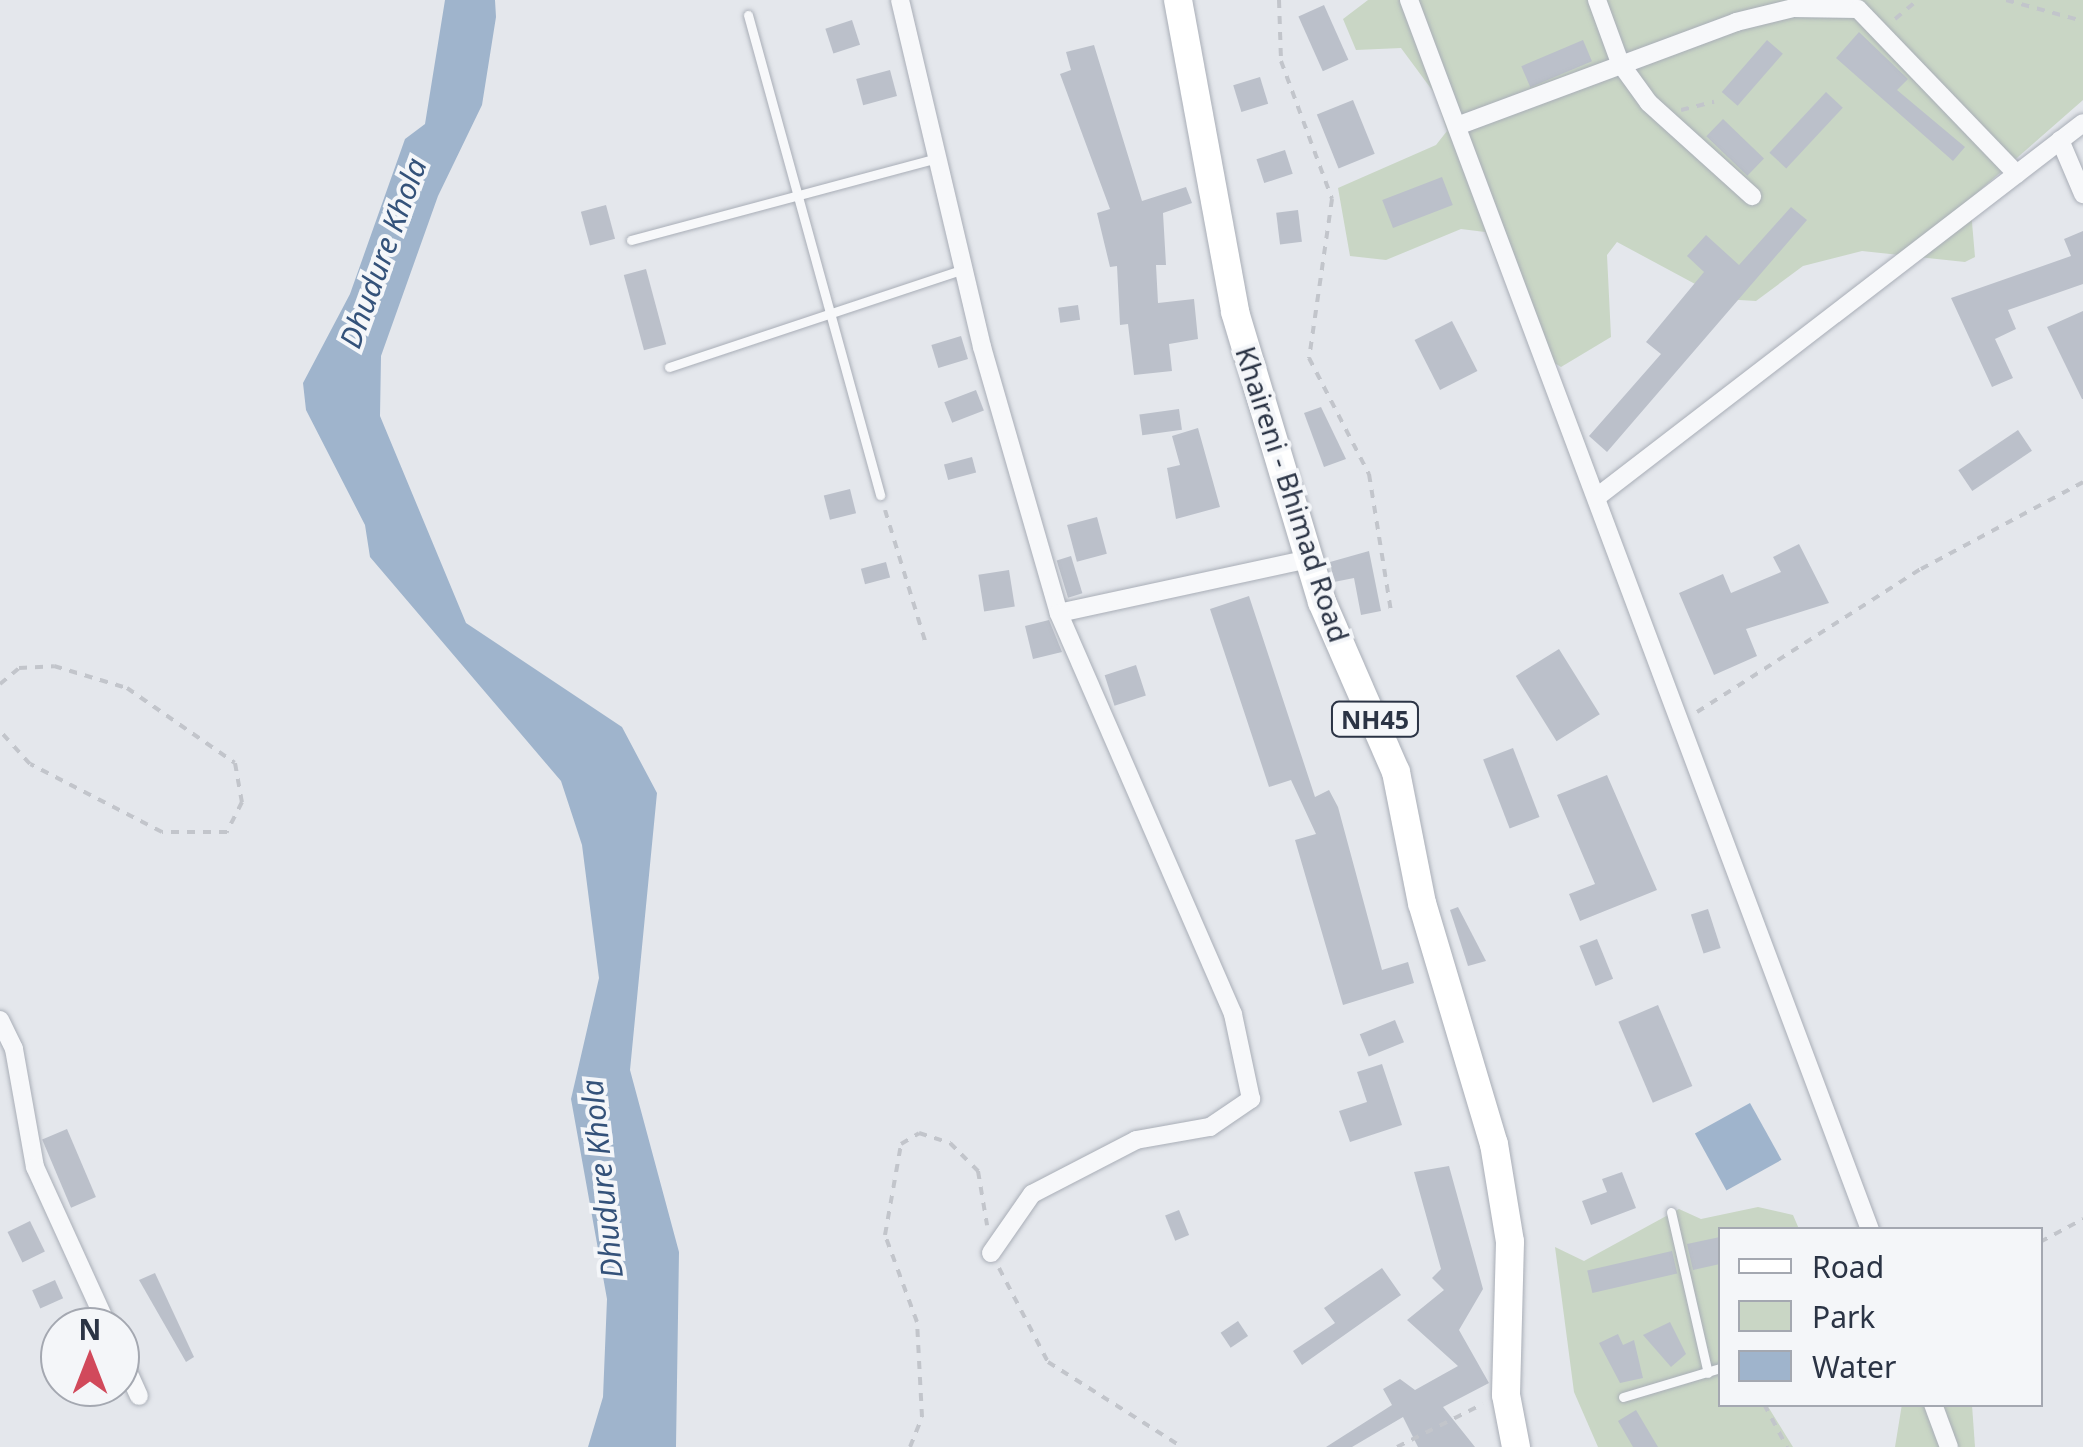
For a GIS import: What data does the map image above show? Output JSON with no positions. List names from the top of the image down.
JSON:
{
  "streets": {
    "main road": ["Khaireni - Bhimad Road", "NH45"]
  },
  "water": ["Dhudure Khola"],
  "legend": ["Road", "Park", "Water"],
  "north": "top"
}
